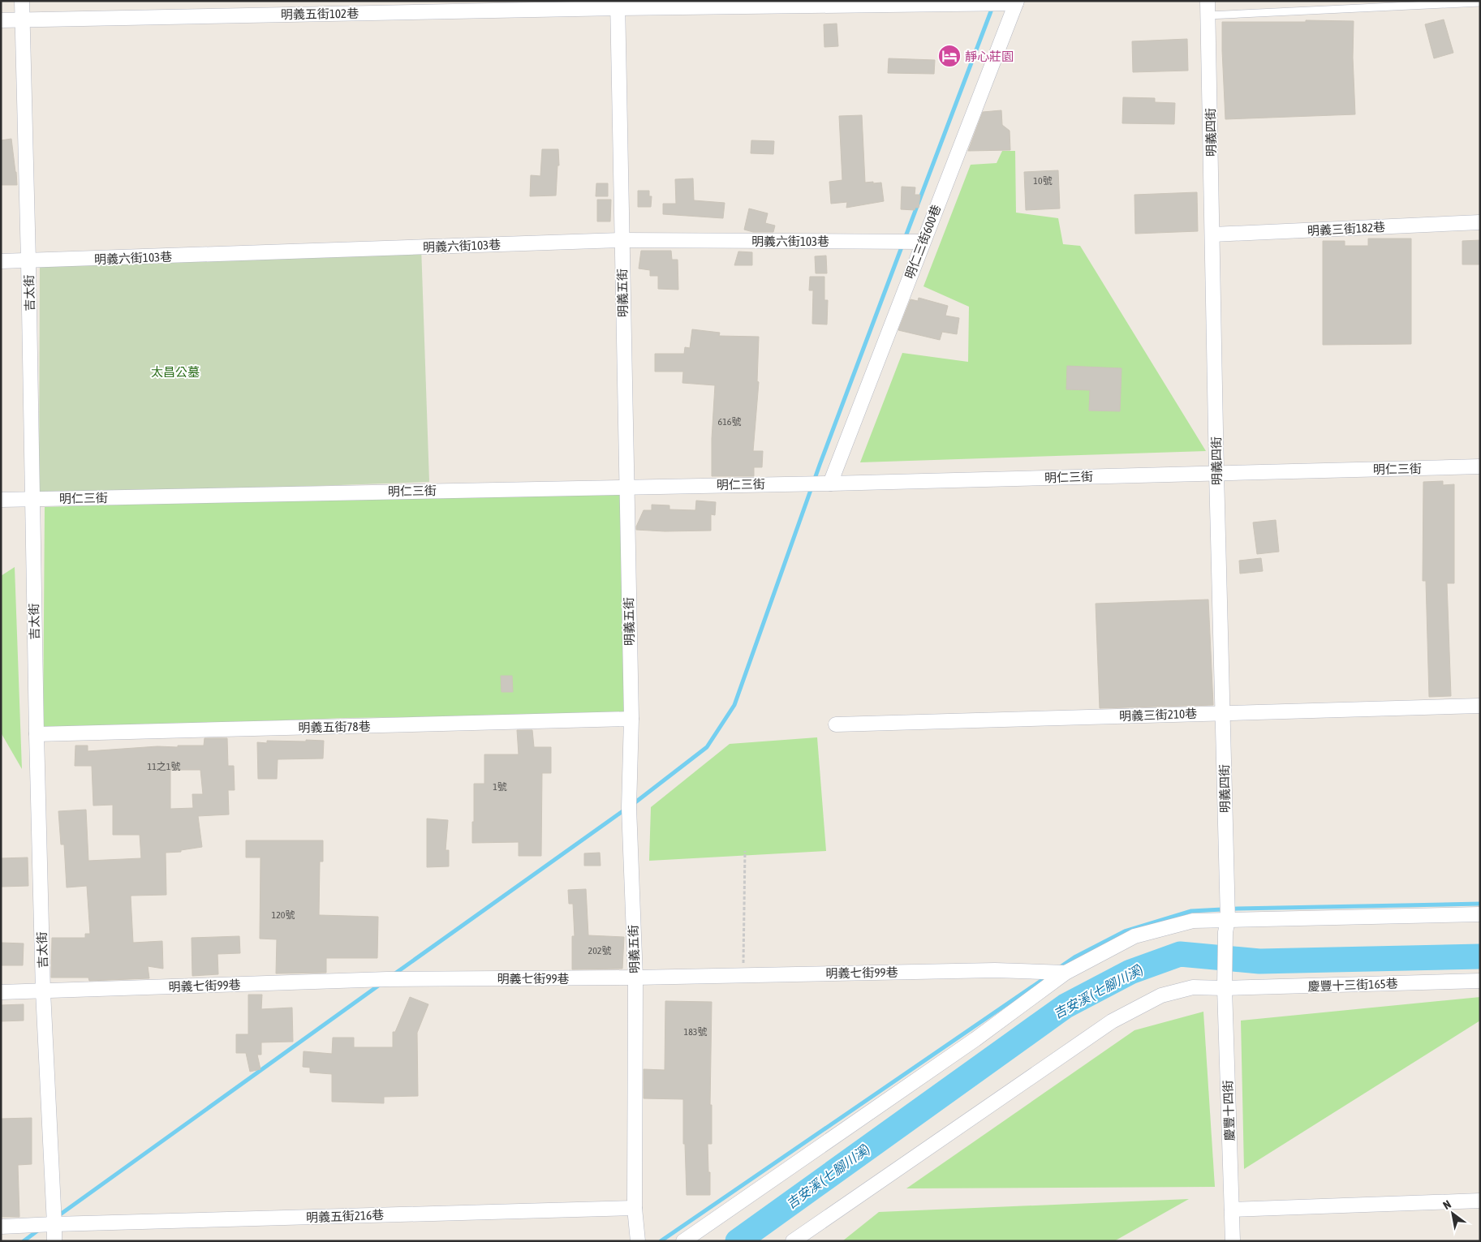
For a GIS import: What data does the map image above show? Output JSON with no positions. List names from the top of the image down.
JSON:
{
  "streets": {
    "street": [
      "明義五街102巷",
      "明義四街",
      "明義三街182巷",
      "明義六街103巷",
      "明仁三街600巷",
      "吉太街",
      "明義五街",
      "明仁三街",
      "明義三街210巷",
      "明義五街78巷",
      "明義七街99巷",
      "慶豐十三街165巷",
      "慶豐十四街",
      "明義五街216巷"
    ]
  },
  "crossings": [
    ["明義五街102巷", "明仁三街600巷"],
    ["明義五街102巷", "吉太街"],
    ["明義五街102巷", "明義五街"],
    ["明義四街", "明義三街182巷"],
    ["明義四街", "明仁三街"],
    ["明義四街", "明義三街210巷"],
    ["明義四街", "慶豐十三街165巷"],
    ["明義四街", "慶豐十四街"],
    ["明義六街103巷", "明仁三街600巷"],
    ["明義六街103巷", "吉太街"],
    ["明義六街103巷", "明義五街"],
    ["明仁三街600巷", "明仁三街"],
    ["吉太街", "明仁三街"],
    ["吉太街", "明義五街78巷"],
    ["吉太街", "明義七街99巷"],
    ["吉太街", "明義五街216巷"],
    ["明義五街", "明仁三街"],
    ["明義五街", "明義五街78巷"],
    ["明義五街", "明義七街99巷"],
    ["明義五街", "明義五街216巷"],
    ["慶豐十三街165巷", "慶豐十四街"]
  ],
  "water": ["吉安溪 (七腳川溪)"],
  "parks": ["太昌公墓"],
  "places": {
    "hotel": ["靜心莊園"]
  },
  "house_numbers": [
    "10號",
    "616號",
    "11之1號",
    "1號",
    "120號",
    "202號",
    "183號"
  ],
  "north": "top left"
}
